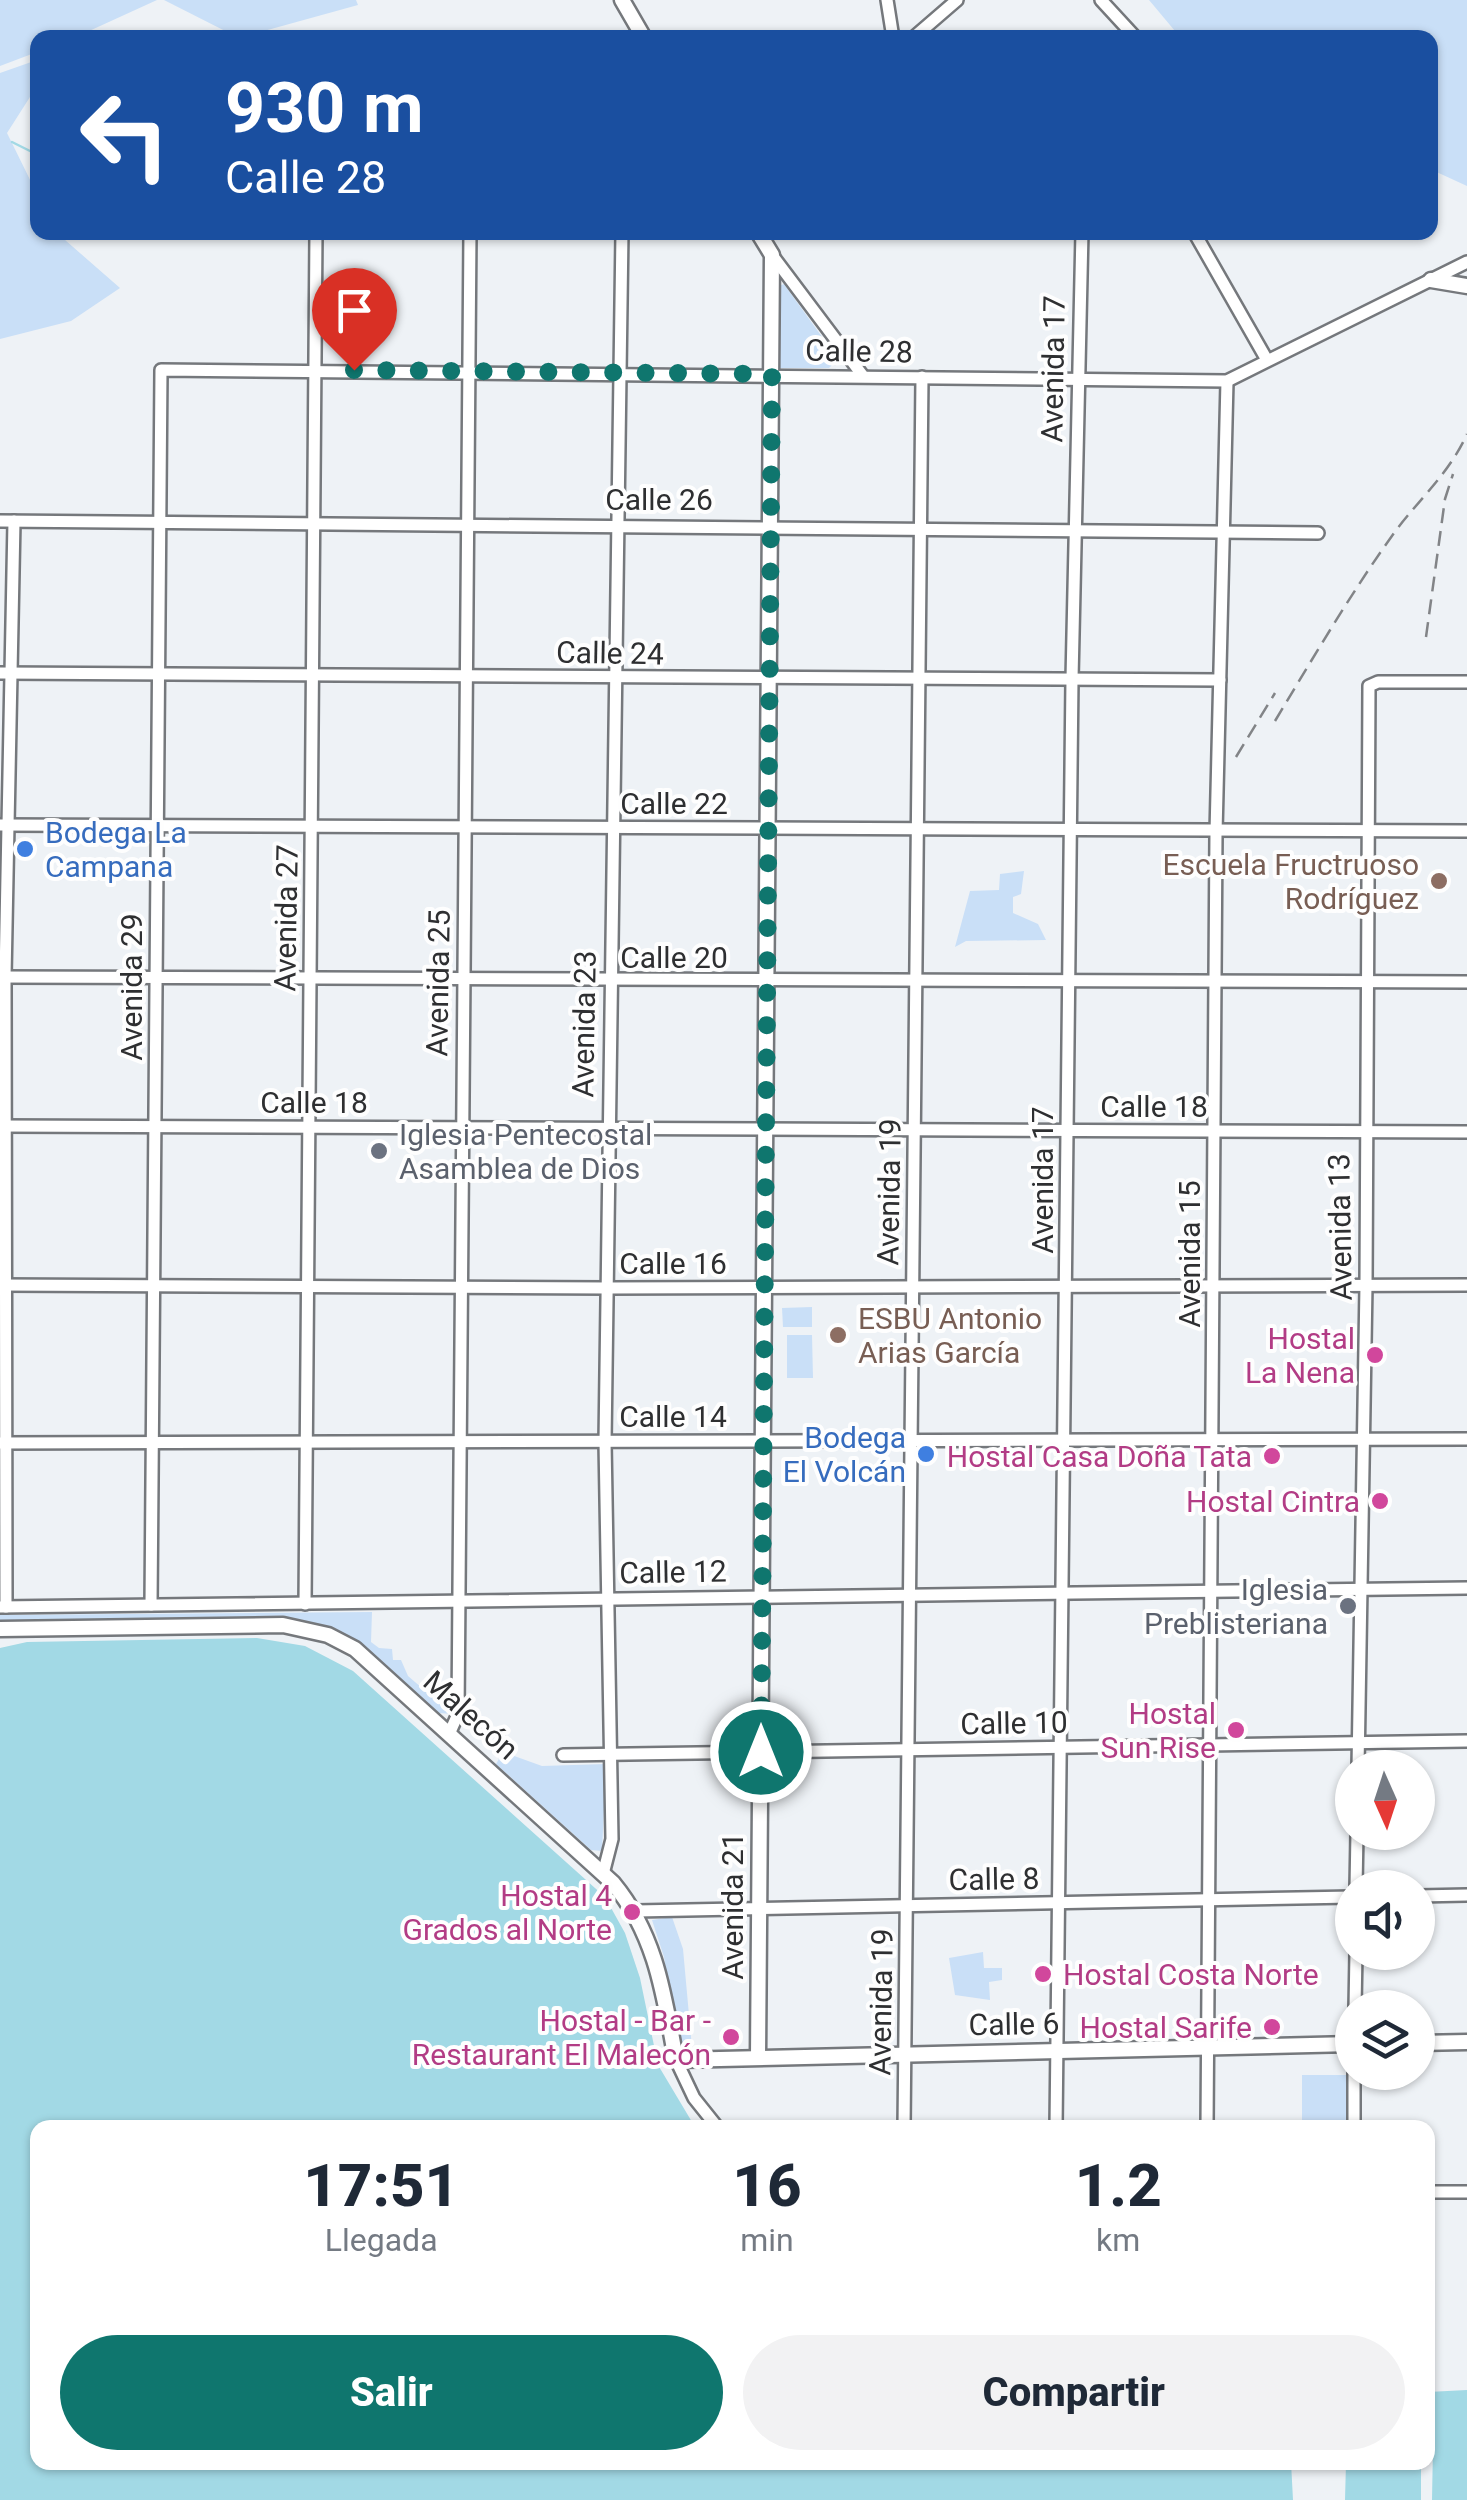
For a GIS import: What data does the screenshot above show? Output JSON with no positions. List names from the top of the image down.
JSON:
{
  "streets": {
    "main road": ["Malecón", "Avenida 21", "Calle 6"],
    "street": [
      "Calle 28",
      "Avenida 17",
      "Calle 26",
      "Calle 24",
      "Calle 22",
      "Avenida 27",
      "Calle 20",
      "Avenida 25",
      "Avenida 29",
      "Avenida 23",
      "Calle 18",
      "Avenida 19",
      "Avenida 13",
      "Avenida 15",
      "Calle 16",
      "Calle 14",
      "Calle 12",
      "Calle 10",
      "Calle 8"
    ]
  },
  "crossings": [
    ["Calle 28", "Avenida 17"],
    ["Calle 28", "Avenida 27"],
    ["Calle 28", "Avenida 25"],
    ["Calle 28", "Avenida 29"],
    ["Calle 28", "Avenida 23"],
    ["Calle 28", "Avenida 19"],
    ["Calle 28", "Avenida 15"],
    ["Calle 28", "Avenida 21"],
    ["Avenida 17", "Calle 26"],
    ["Avenida 17", "Calle 24"],
    ["Avenida 17", "Calle 22"],
    ["Avenida 17", "Calle 20"],
    ["Avenida 17", "Calle 18"],
    ["Avenida 17", "Calle 16"],
    ["Avenida 17", "Calle 14"],
    ["Avenida 17", "Calle 12"],
    ["Avenida 17", "Calle 10"],
    ["Avenida 17", "Calle 8"],
    ["Avenida 17", "Calle 6"],
    ["Calle 26", "Avenida 27"],
    ["Calle 26", "Avenida 25"],
    ["Calle 26", "Avenida 29"],
    ["Calle 26", "Avenida 23"],
    ["Calle 26", "Avenida 19"],
    ["Calle 26", "Avenida 15"],
    ["Calle 26", "Avenida 21"],
    ["Calle 24", "Avenida 27"],
    ["Calle 24", "Avenida 25"],
    ["Calle 24", "Avenida 29"],
    ["Calle 24", "Avenida 23"],
    ["Calle 24", "Avenida 19"],
    ["Calle 24", "Avenida 15"],
    ["Calle 24", "Avenida 21"],
    ["Calle 22", "Avenida 27"],
    ["Calle 22", "Avenida 25"],
    ["Calle 22", "Avenida 29"],
    ["Calle 22", "Avenida 23"],
    ["Calle 22", "Avenida 19"],
    ["Calle 22", "Avenida 13"],
    ["Calle 22", "Avenida 15"],
    ["Calle 22", "Avenida 21"],
    ["Avenida 27", "Calle 20"],
    ["Avenida 27", "Calle 18"],
    ["Avenida 27", "Calle 16"],
    ["Avenida 27", "Calle 14"],
    ["Avenida 27", "Calle 12"],
    ["Calle 20", "Avenida 25"],
    ["Calle 20", "Avenida 29"],
    ["Calle 20", "Avenida 23"],
    ["Calle 20", "Avenida 19"],
    ["Calle 20", "Avenida 13"],
    ["Calle 20", "Avenida 15"],
    ["Calle 20", "Avenida 21"],
    ["Avenida 25", "Calle 18"],
    ["Avenida 25", "Calle 16"],
    ["Avenida 25", "Calle 14"],
    ["Avenida 25", "Calle 12"],
    ["Avenida 25", "Malecón"],
    ["Avenida 29", "Calle 18"],
    ["Avenida 29", "Calle 16"],
    ["Avenida 29", "Calle 14"],
    ["Avenida 29", "Calle 12"],
    ["Avenida 23", "Calle 18"],
    ["Avenida 23", "Calle 16"],
    ["Avenida 23", "Calle 14"],
    ["Avenida 23", "Calle 12"],
    ["Avenida 23", "Malecón"],
    ["Avenida 23", "Calle 10"],
    ["Calle 18", "Avenida 19"],
    ["Calle 18", "Avenida 13"],
    ["Calle 18", "Avenida 15"],
    ["Calle 18", "Avenida 21"],
    ["Avenida 19", "Calle 16"],
    ["Avenida 19", "Calle 14"],
    ["Avenida 19", "Calle 12"],
    ["Avenida 19", "Calle 10"],
    ["Avenida 19", "Calle 8"],
    ["Avenida 19", "Calle 6"],
    ["Avenida 13", "Calle 16"],
    ["Avenida 13", "Calle 14"],
    ["Avenida 13", "Calle 12"],
    ["Avenida 13", "Calle 10"],
    ["Avenida 15", "Calle 16"],
    ["Avenida 15", "Calle 14"],
    ["Avenida 15", "Calle 12"],
    ["Avenida 15", "Calle 10"],
    ["Avenida 15", "Calle 8"],
    ["Avenida 15", "Calle 6"],
    ["Calle 16", "Avenida 21"],
    ["Calle 14", "Avenida 21"],
    ["Calle 12", "Avenida 21"],
    ["Malecón", "Calle 8"],
    ["Malecón", "Calle 6"],
    ["Calle 10", "Avenida 21"],
    ["Calle 8", "Avenida 21"],
    ["Avenida 21", "Calle 6"]
  ],
  "places": [
    "Bodega La Campana",
    "Escuela Fructruoso Rodríguez",
    "Iglesia Pentecostal Asamblea de Dios",
    "ESBU Antonio Arias García",
    "Hostal La Nena",
    "Bodega El Volcán",
    "Hostal Casa Doña Tata",
    "Hostal Cintra",
    "Iglesia Preblisteriana",
    "Hostal Sun Rise",
    "Hostal 4 Grados al Norte",
    "Hostal Costa Norte",
    "Hostal Sarife",
    "Hostal - Bar - Restaurant El Malecón"
  ],
  "north": "bottom",
  "page": {
    "turn": ["930 m", "Calle 28"],
    "eta": [
      "17:51",
      "Llegada",
      "16",
      "min",
      "1.2",
      "km"
    ],
    "buttons": ["Salir", "Compartir"]
  }
}
